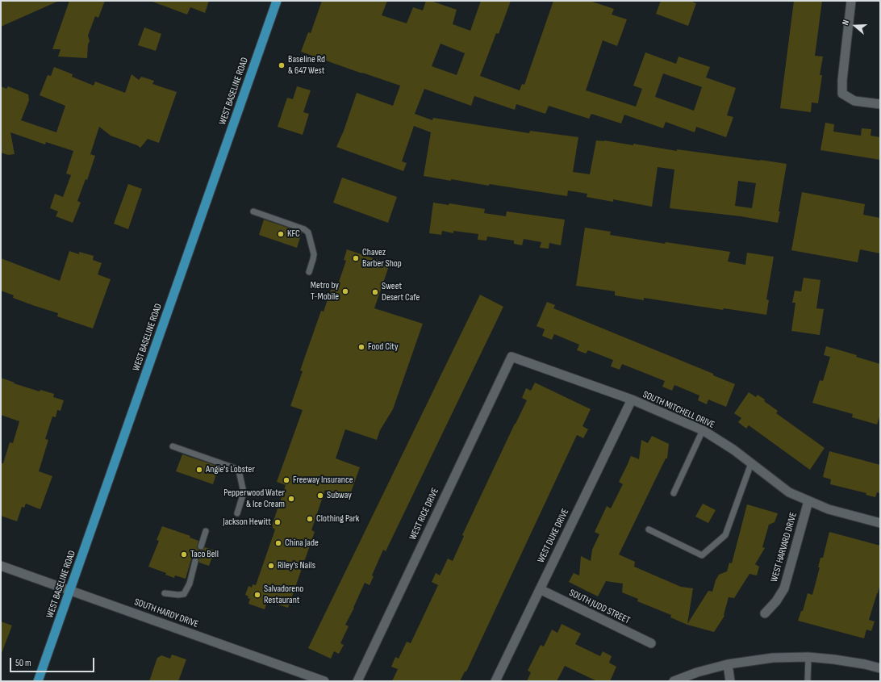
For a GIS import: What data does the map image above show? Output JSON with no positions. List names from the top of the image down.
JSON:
{
  "streets": {
    "main road": ["WEST BASELINE ROAD"],
    "street": [
      "SOUTH MITCHELL DRIVE",
      "WEST RICE DRIVE",
      "WEST DUKE DRIVE",
      "WEST HARVARD DRIVE",
      "SOUTH JUDD STREET",
      "SOUTH HARDY DRIVE"
    ]
  },
  "crossings": [
    ["WEST BASELINE ROAD", "SOUTH HARDY DRIVE"],
    ["SOUTH MITCHELL DRIVE", "WEST RICE DRIVE"],
    ["SOUTH MITCHELL DRIVE", "WEST DUKE DRIVE"],
    ["SOUTH MITCHELL DRIVE", "WEST HARVARD DRIVE"],
    ["WEST DUKE DRIVE", "SOUTH JUDD STREET"]
  ],
  "places": [
    "Baseline Rd & 647 West",
    "KFC",
    "Chavez Barber Shop",
    "Metro by T-Mobile",
    "Sweet Desert Cafe",
    "Food City",
    "Angie's Lobster",
    "Freeway Insurance",
    "Subway",
    "Pepperwood Water & Ice Cream",
    "Clothing Park",
    "Jackson Hewitt",
    "China Jade",
    "Taco Bell",
    "Riley's Nails",
    "Salvadoreno Restaurant"
  ],
  "scale_bar": "50 m",
  "north": "left"
}
